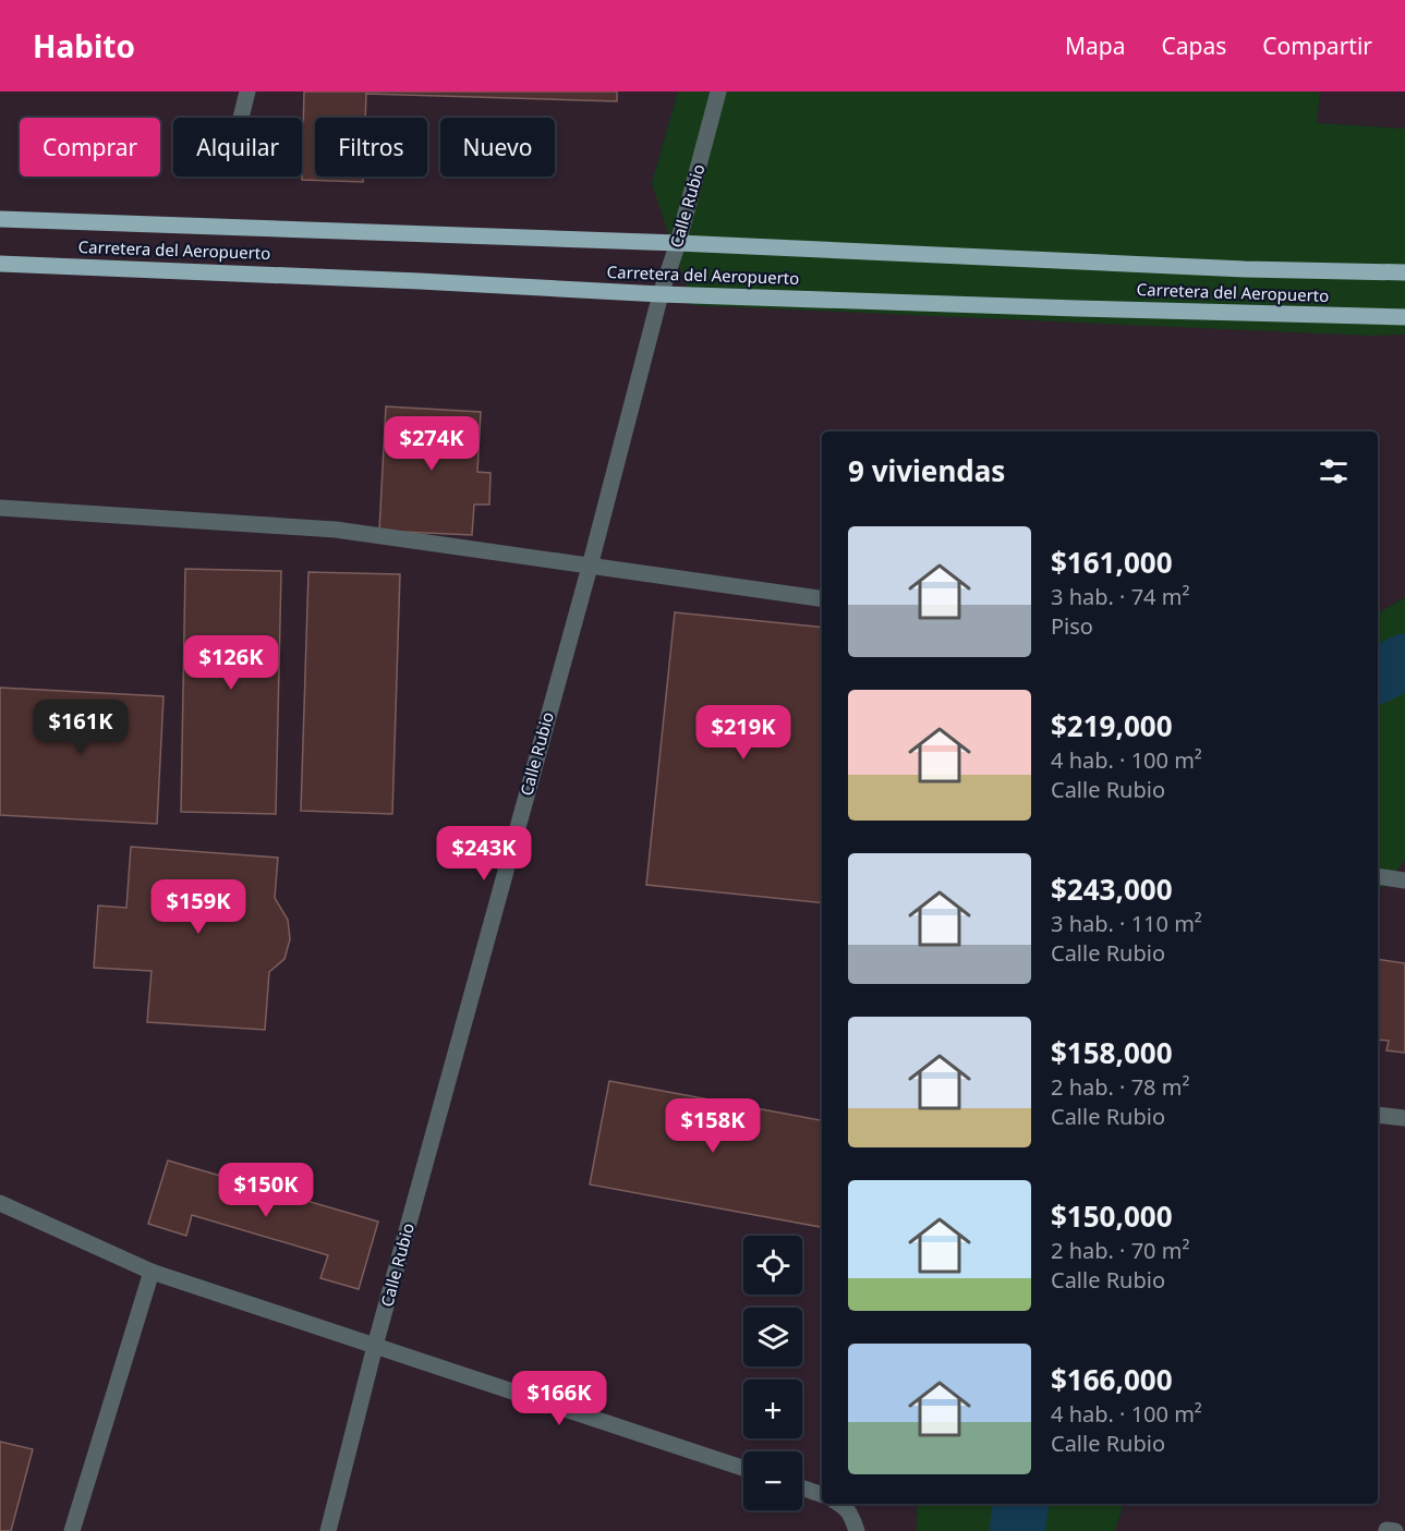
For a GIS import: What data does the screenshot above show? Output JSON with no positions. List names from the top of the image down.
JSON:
{
  "streets": {
    "main road": ["Carretera del Aeropuerto"],
    "street": ["Calle Rubio"]
  },
  "crossings": [
    ["Calle Rubio", "Carretera del Aeropuerto"]
  ],
  "page": {
    "header": "Habito",
    "nav": ["Mapa", "Capas", "Compartir"],
    "chip": [
      "Comprar",
      "Alquilar",
      "Filtros",
      "Nuevo"
    ],
    "price": [
      "$274K",
      "$126K",
      "$161K",
      "$219K",
      "$243K",
      "$159K",
      "$158K",
      "$150K",
      "$166K"
    ],
    "heading": "9 viviendas",
    "list": [
      {
        "name": "$161,000",
        "note": "3 hab. · 74 m² · Piso"
      },
      {
        "name": "$219,000",
        "note": "4 hab. · 100 m² · Calle Rubio"
      },
      {
        "name": "$243,000",
        "note": "3 hab. · 110 m² · Calle Rubio"
      },
      {
        "name": "$158,000",
        "note": "2 hab. · 78 m² · Calle Rubio"
      },
      {
        "name": "$150,000",
        "note": "2 hab. · 70 m² · Calle Rubio"
      },
      {
        "name": "$166,000",
        "note": "4 hab. · 100 m² · Calle Rubio"
      }
    ],
    "map_buttons": ["+", "−"]
  }
}
